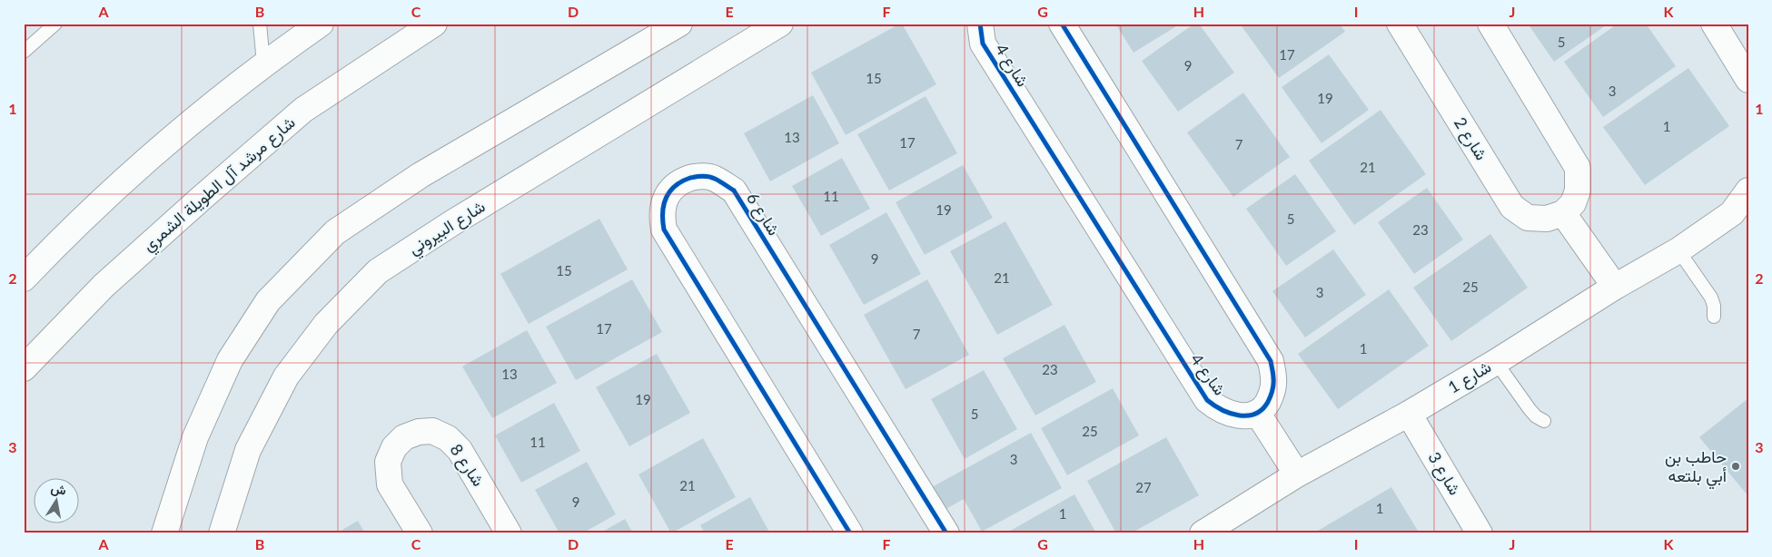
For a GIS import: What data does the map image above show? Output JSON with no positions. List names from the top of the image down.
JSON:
{
  "streets": {
    "street": [
      "شارع 4",
      "شارع 2",
      "شارع مرشد آل الطويلة الشمري",
      "شارع 6",
      "شارع البيروني",
      "شارع 1",
      "شارع 8",
      "شارع 3"
    ]
  },
  "crossings": [
    ["شارع 1", "شارع 3"]
  ],
  "places": ["حاطب بن أبي بلتعه"],
  "house_numbers": [
    "5",
    "17",
    "9",
    "15",
    "3",
    "19",
    "1",
    "13",
    "17",
    "7",
    "21",
    "11",
    "19",
    "5",
    "23",
    "9",
    "15",
    "21",
    "25",
    "3",
    "17",
    "7",
    "1",
    "23",
    "13",
    "19",
    "5",
    "25",
    "11",
    "3",
    "21",
    "27",
    "9",
    "1",
    "1"
  ],
  "north": "top",
  "grid": {
    "columns": [
      "A",
      "B",
      "C",
      "D",
      "E",
      "F",
      "G",
      "H",
      "I",
      "J",
      "K"
    ],
    "rows": ["1", "2", "3"]
  }
}
